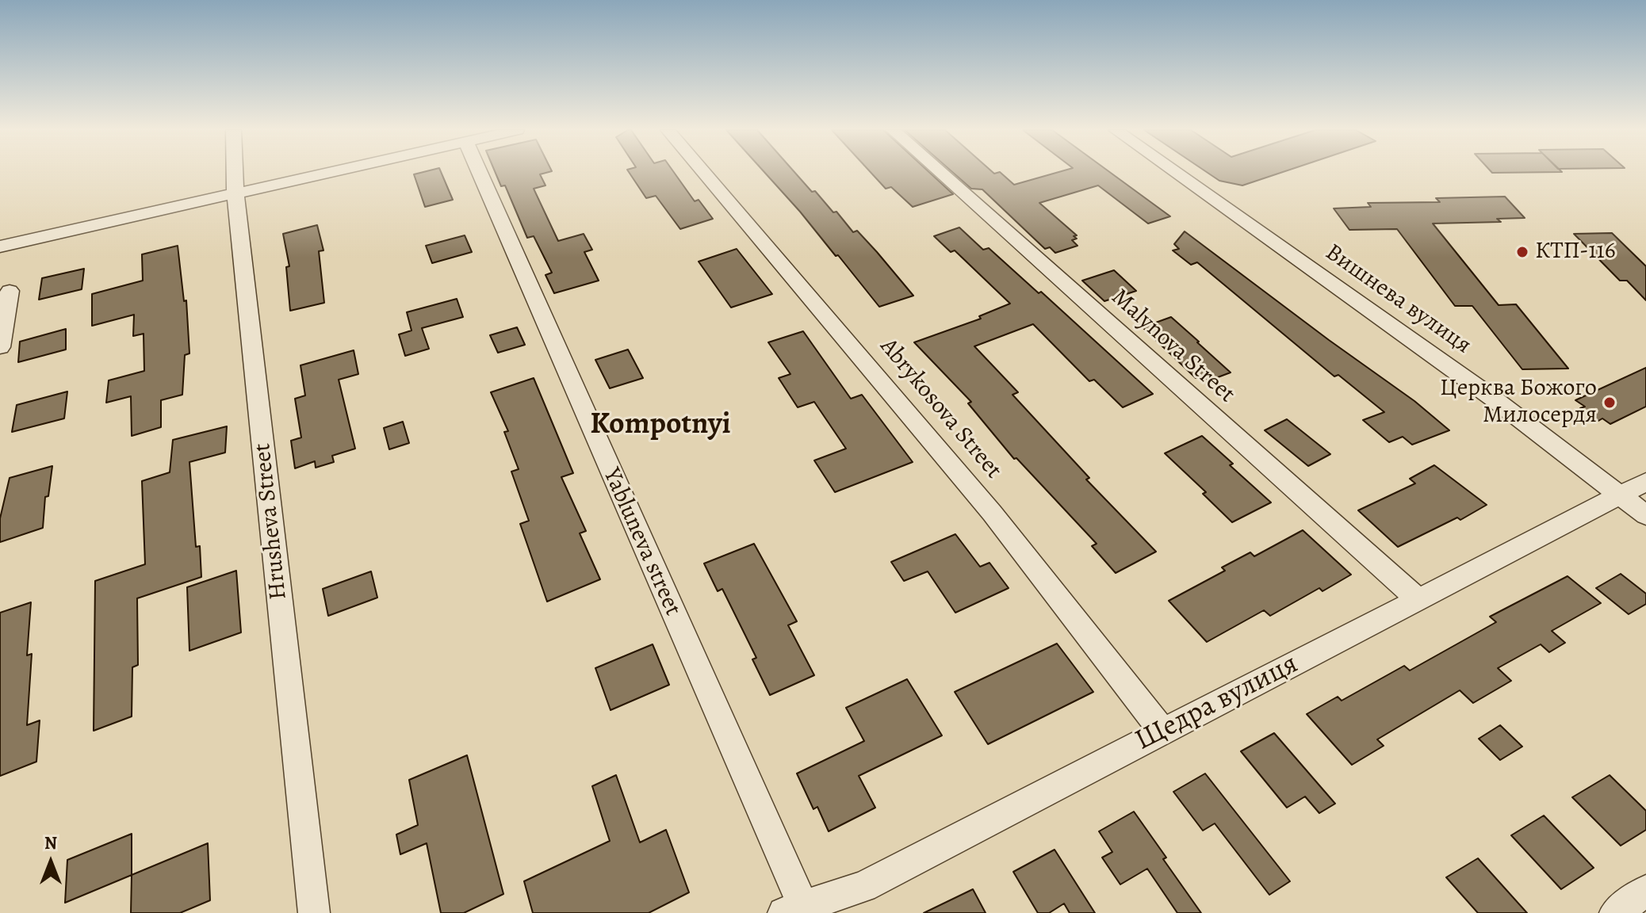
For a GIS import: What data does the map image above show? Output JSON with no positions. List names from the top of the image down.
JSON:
{
  "streets": {
    "street": [
      "Вишнева вулиця",
      "Malynova Street",
      "Abrykosova Street",
      "Hrusheva Street",
      "Yabluneva street",
      "Щедра вулиця"
    ]
  },
  "crossings": [
    ["Вишнева вулиця", "Щедра вулиця"],
    ["Malynova Street", "Щедра вулиця"],
    ["Abrykosova Street", "Щедра вулиця"],
    ["Yabluneva street", "Щедра вулиця"]
  ],
  "districts": ["Kompotnyi"],
  "places": ["КТП-116", "Церква Божого Милосердя"],
  "north": "top"
}
